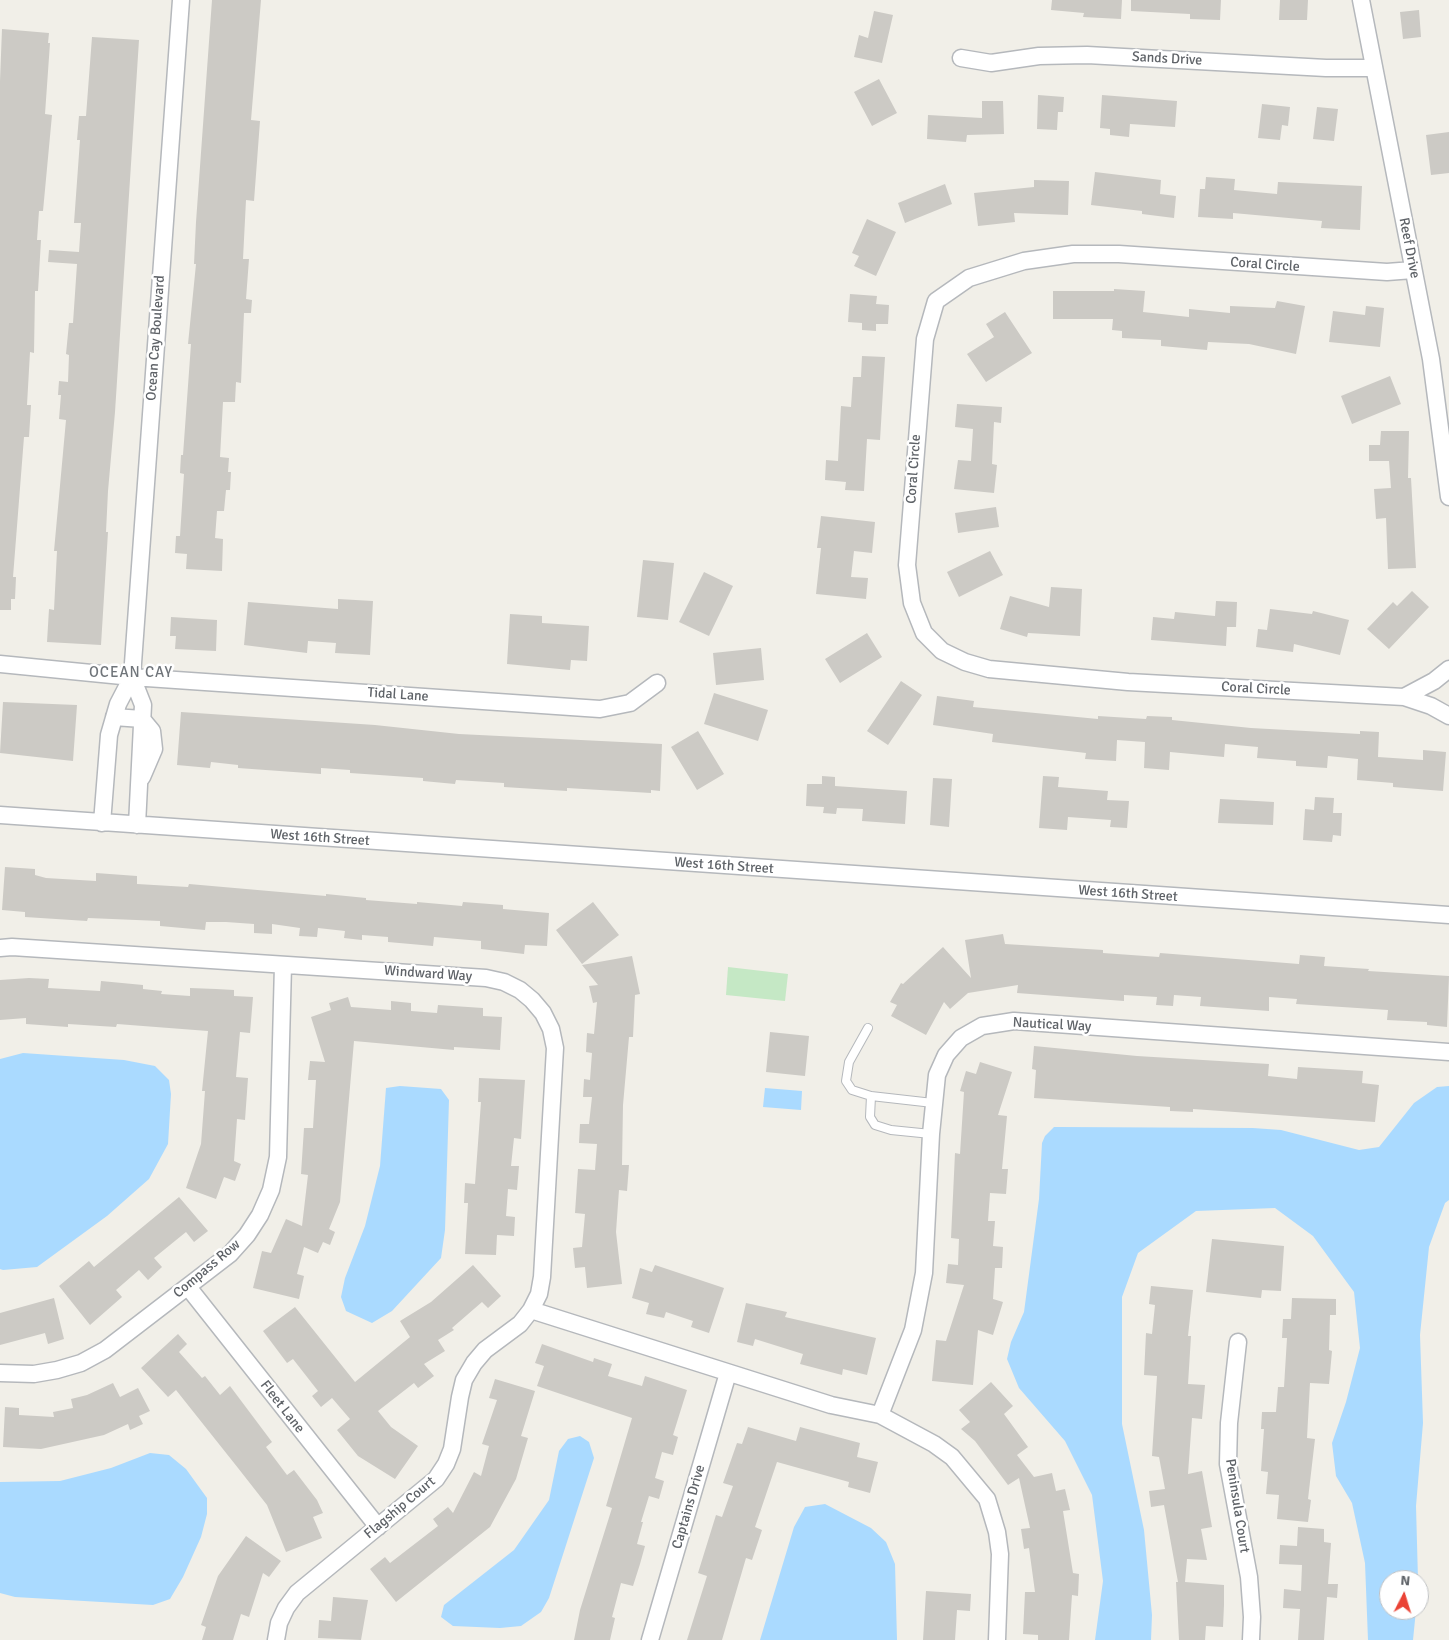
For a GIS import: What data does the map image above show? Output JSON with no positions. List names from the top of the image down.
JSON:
{
  "streets": {
    "street": [
      "Sands Drive",
      "Reef Drive",
      "Coral Circle",
      "Ocean Cay Boulevard",
      "Tidal Lane",
      "West 16th Street",
      "Windward Way",
      "Nautical Way",
      "Compass Row",
      "Fleet Lane",
      "Peninsula Court",
      "Captains Drive",
      "Flagship Court"
    ]
  },
  "crossings": [
    ["Sands Drive", "Reef Drive"],
    ["Reef Drive", "Coral Circle"],
    ["Ocean Cay Boulevard", "Tidal Lane"],
    ["Ocean Cay Boulevard", "West 16th Street"],
    ["Windward Way", "Compass Row"],
    ["Windward Way", "Flagship Court"],
    ["Compass Row", "Fleet Lane"],
    ["Fleet Lane", "Flagship Court"]
  ],
  "districts": ["OCEAN CAY"],
  "north": "top"
}
